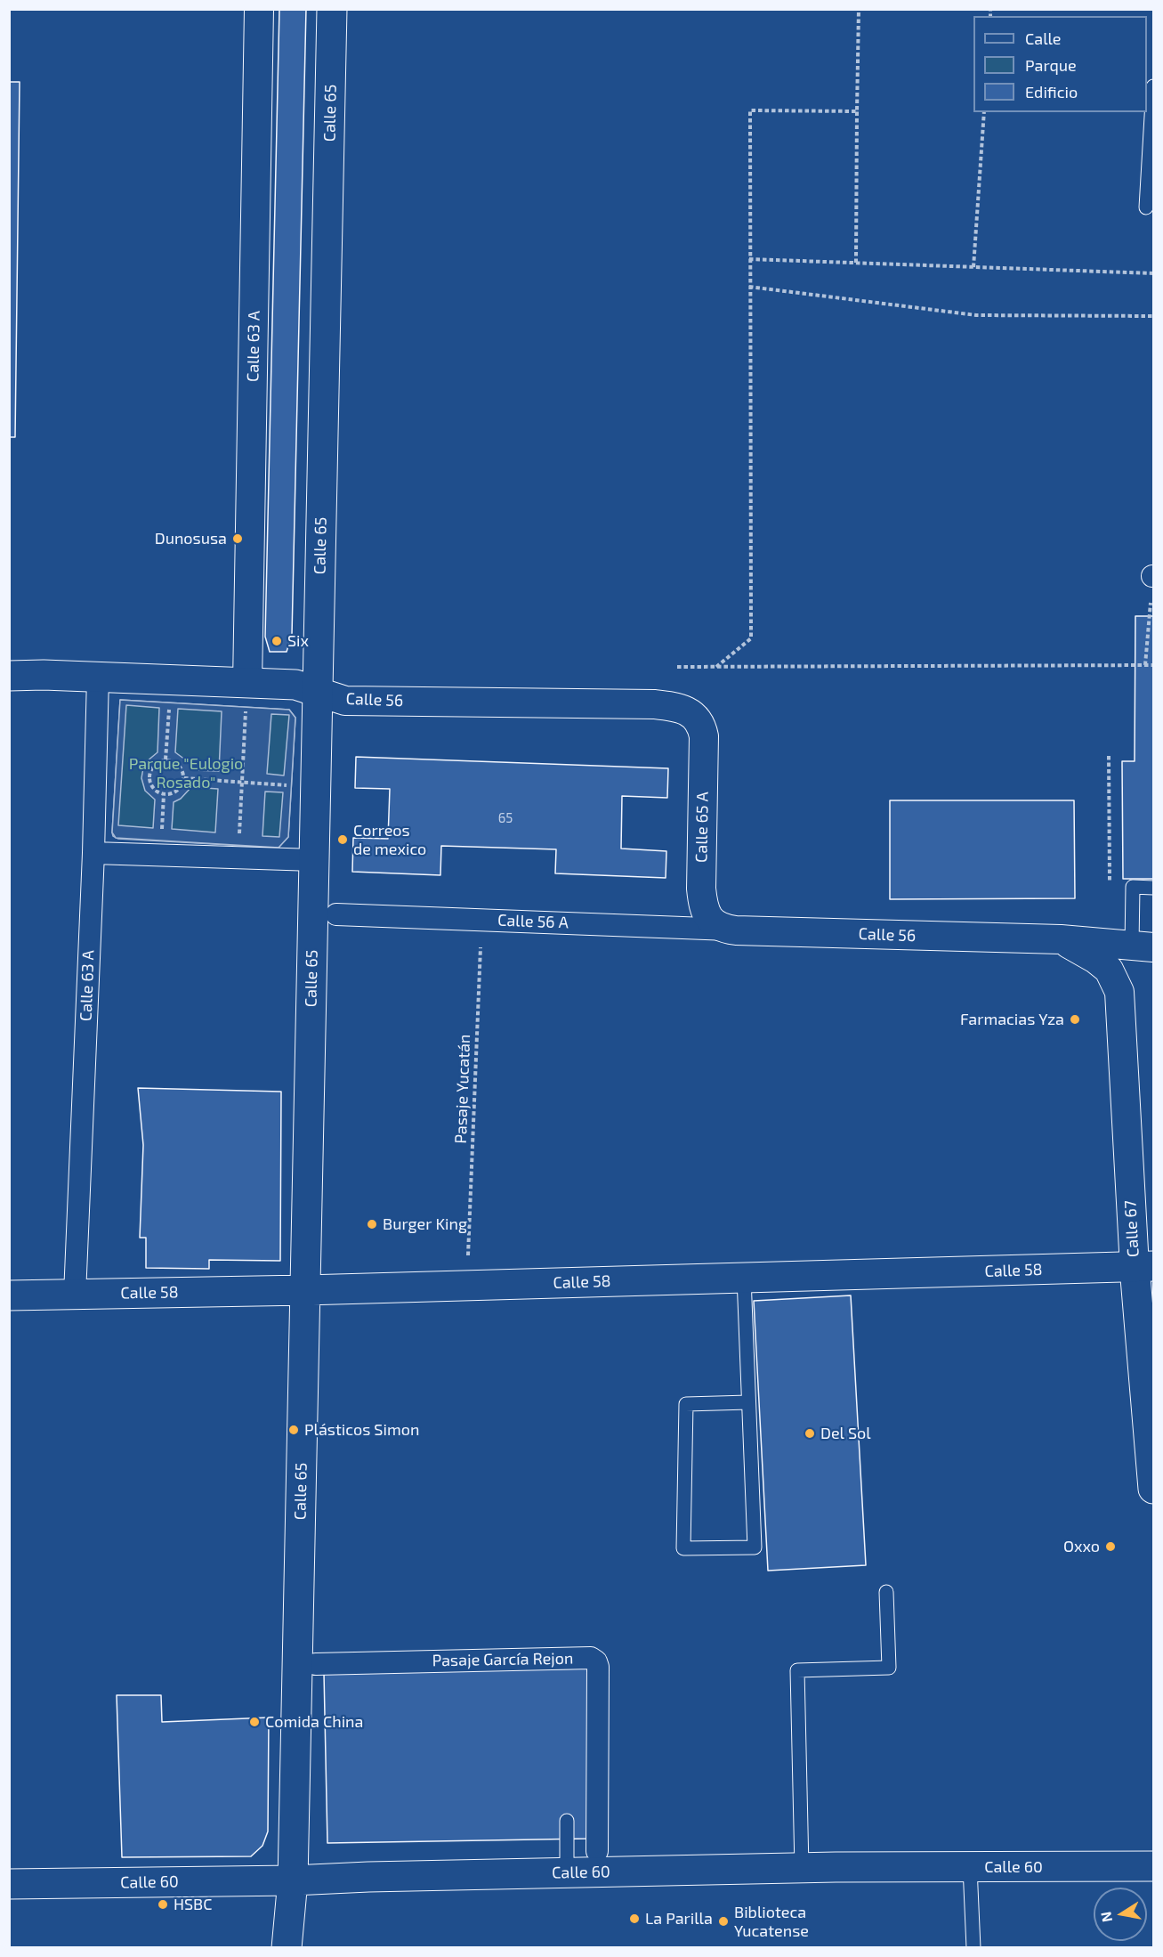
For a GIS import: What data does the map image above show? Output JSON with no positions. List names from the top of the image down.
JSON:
{
  "streets": {
    "main road": [
      "Calle 65",
      "Calle 56",
      "Calle 67",
      "Calle 58",
      "Calle 60"
    ],
    "street": [
      "Calle 63 A",
      "Calle 65 A",
      "Calle 56 A",
      "Pasaje García Rejon"
    ],
    "path": ["Pasaje Yucatán"]
  },
  "crossings": [
    ["Calle 65", "Calle 56"],
    ["Calle 65", "Calle 58"],
    ["Calle 65", "Calle 60"],
    ["Calle 63 A", "Calle 56"],
    ["Calle 63 A", "Calle 58"],
    ["Calle 56", "Calle 65 A"],
    ["Calle 56", "Calle 56 A"],
    ["Calle 56", "Calle 67"],
    ["Calle 65 A", "Calle 56 A"],
    ["Calle 56 A", "Pasaje Yucatán"],
    ["Calle 67", "Calle 58"]
  ],
  "parks": ["Parque \"Eulogio Rosado\""],
  "places": [
    "Dunosusa",
    "Six",
    "Correos de mexico",
    "Farmacias Yza",
    "Burger King",
    "Plásticos Simon",
    "Del Sol",
    "Oxxo",
    "Comida China",
    "HSBC",
    "La Parilla",
    "Biblioteca Yucatense"
  ],
  "house_numbers": ["65"],
  "legend": ["Calle", "Parque", "Edificio"],
  "north": "left"
}
